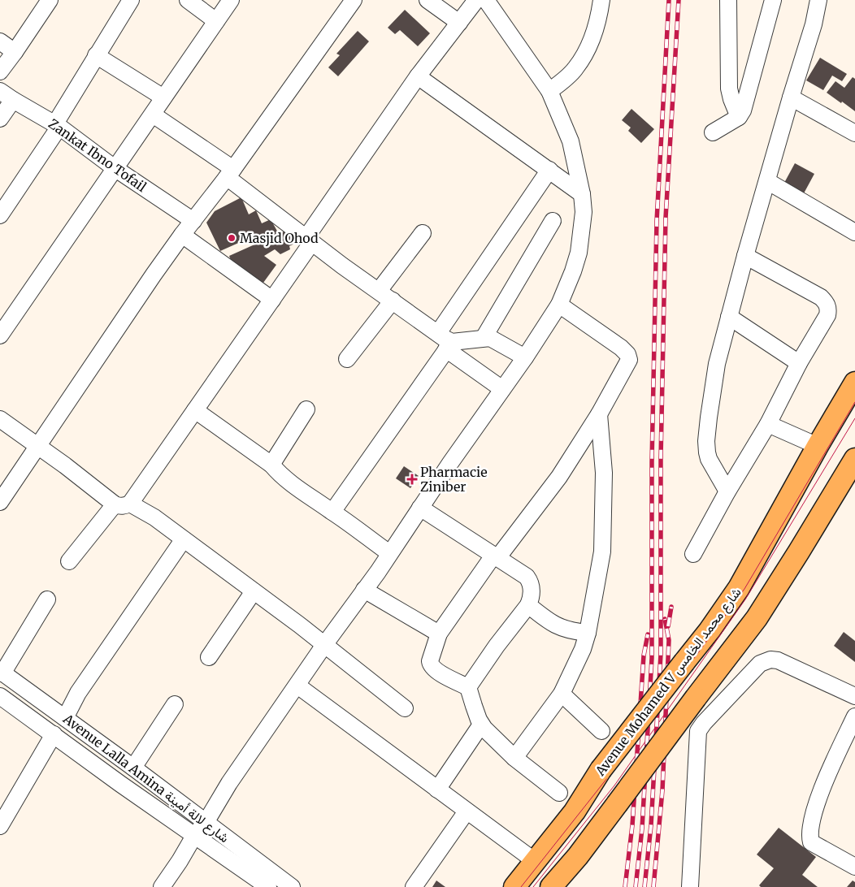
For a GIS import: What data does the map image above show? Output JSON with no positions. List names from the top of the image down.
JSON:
{
  "streets": {
    "main road": ["Avenue Mohamed V شارع محمد الخامس"],
    "street": ["Zankat Ibno Tofail", "Avenue Lalla Amina شارع لالة أمينة"]
  },
  "places": {
    "other": ["Masjid Ohod"],
    "health": ["Pharmacie Ziniber"]
  }
}
